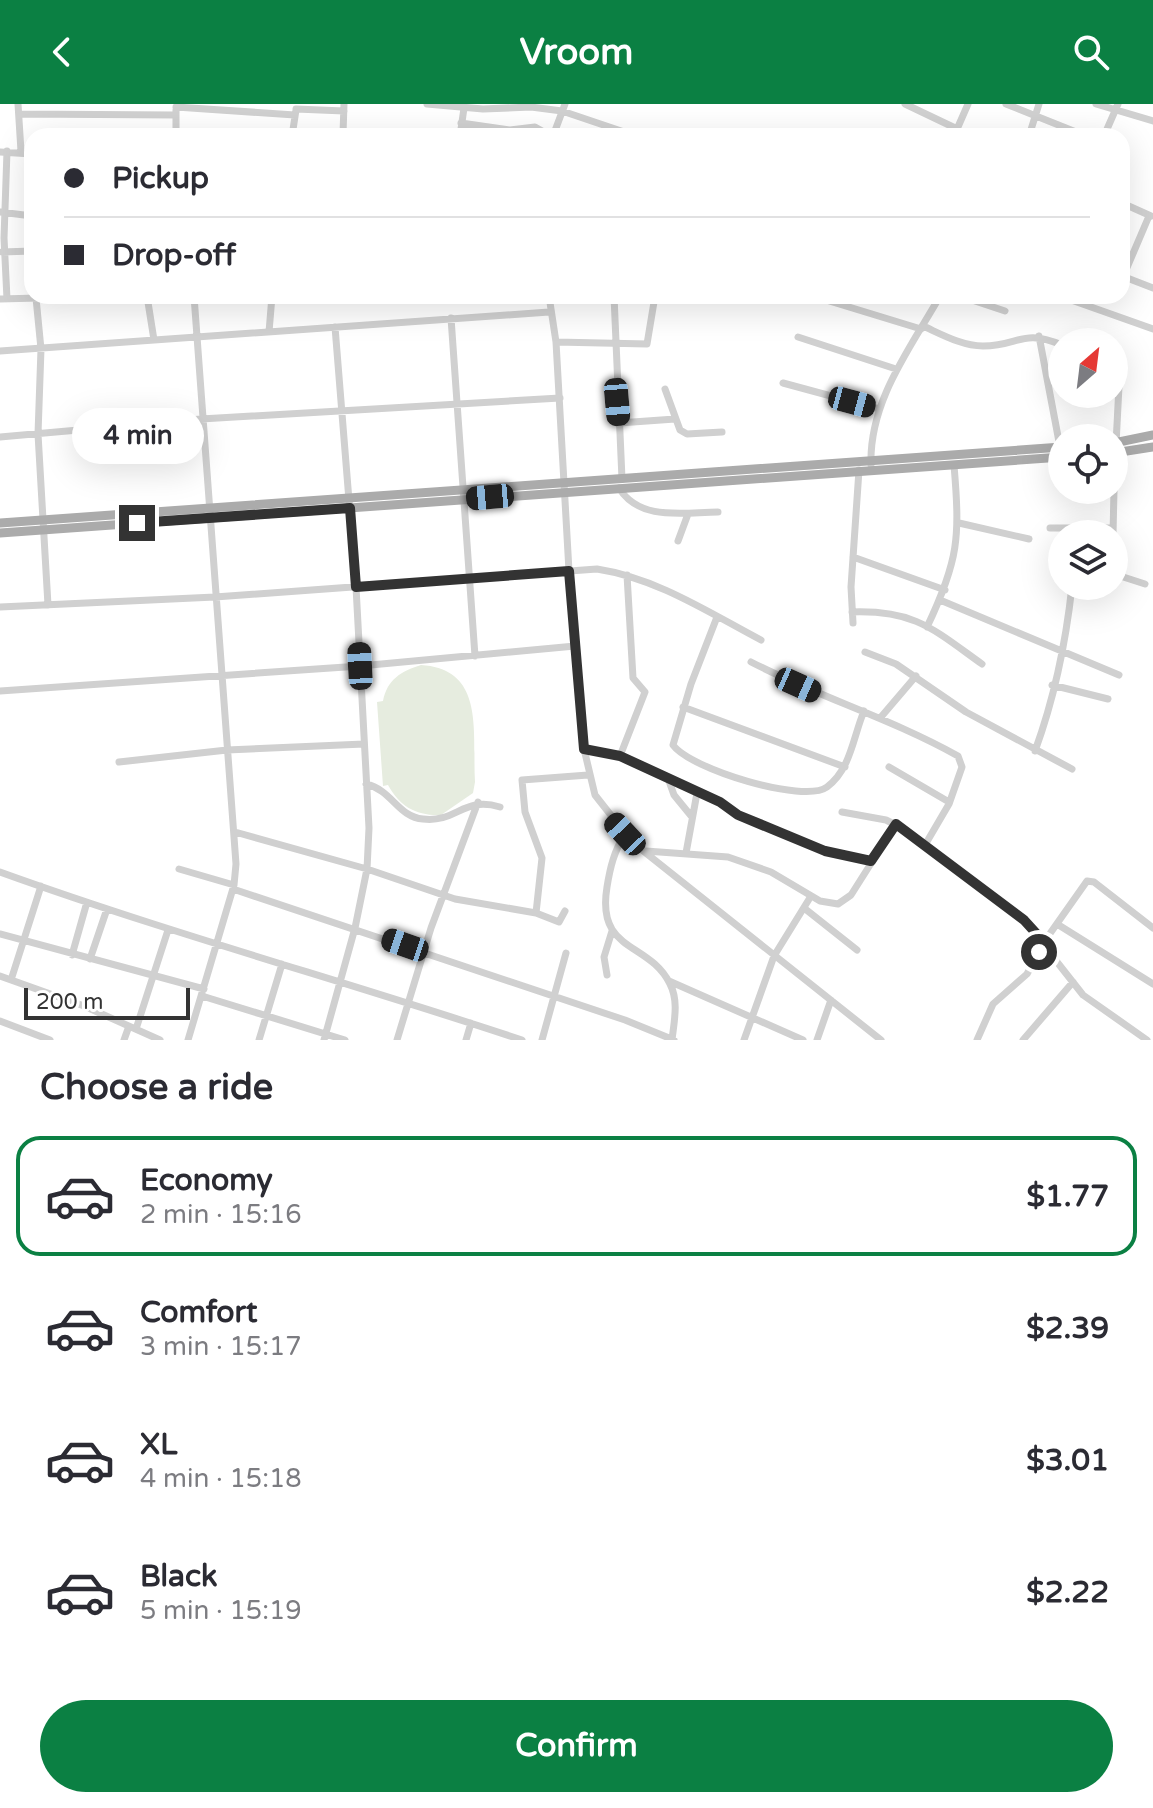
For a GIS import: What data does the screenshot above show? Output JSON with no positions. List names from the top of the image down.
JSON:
{
  "scale_bar": "200 m",
  "north": "top right",
  "page": {
    "header": "Vroom",
    "banner": ["Pickup", "Drop-off"],
    "bubble": "4 min",
    "scale": "200 m",
    "heading": "Choose a ride",
    "list": [
      {
        "name": "Economy",
        "note": "2 min · 15:16",
        "value": "$1.77"
      },
      {
        "name": "Comfort",
        "note": "3 min · 15:17",
        "value": "$2.39"
      },
      {
        "name": "XL",
        "note": "4 min · 15:18",
        "value": "$3.01"
      },
      {
        "name": "Black",
        "note": "5 min · 15:19",
        "value": "$2.22"
      }
    ],
    "buttons": "Confirm"
  }
}
